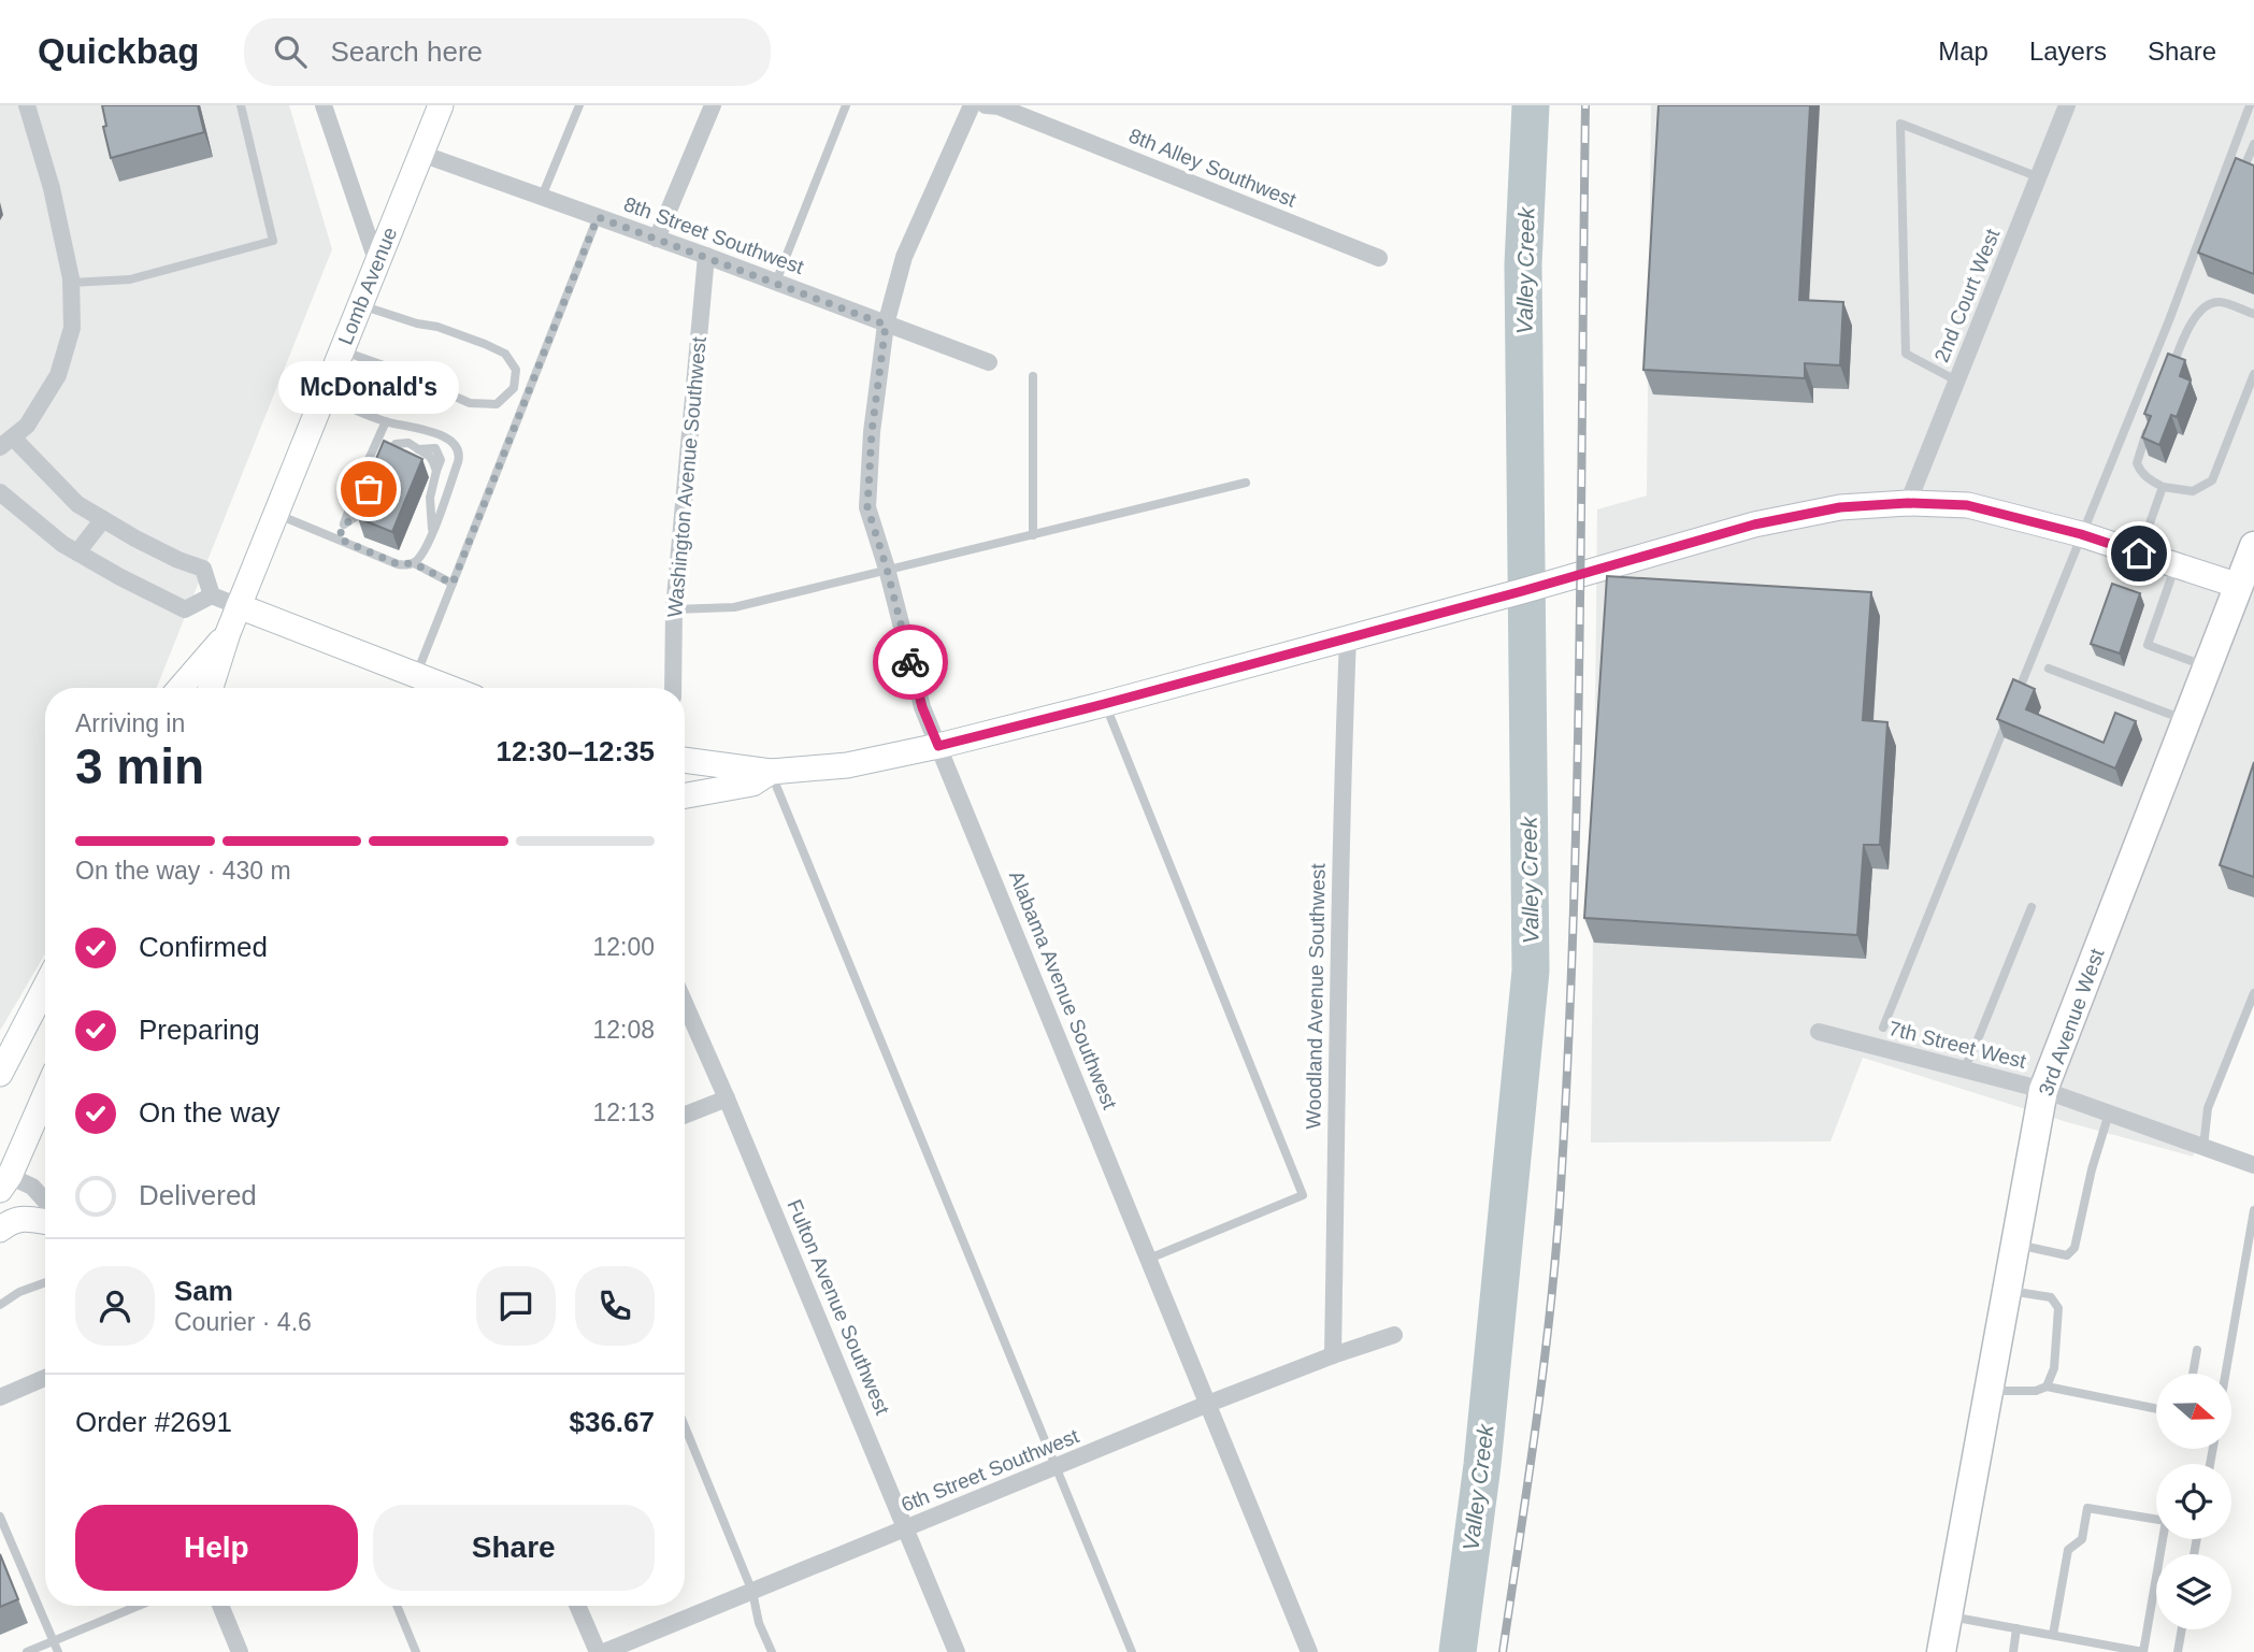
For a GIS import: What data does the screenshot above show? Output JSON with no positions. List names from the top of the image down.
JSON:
{
  "streets": {
    "main road": ["Lomb Avenue", "3rd Avenue West"],
    "street": [
      "8th Alley Southwest",
      "8th Street Southwest",
      "2nd Court West",
      "Washington Avenue Southwest",
      "Alabama Avenue Southwest",
      "Woodland Avenue Southwest",
      "7th Street West",
      "Fulton Avenue Southwest",
      "6th Street Southwest"
    ]
  },
  "crossings": [
    ["8th Street Southwest", "Lomb Avenue"],
    ["8th Street Southwest", "Washington Avenue Southwest"],
    ["8th Street Southwest", "Alabama Avenue Southwest"],
    ["Alabama Avenue Southwest", "6th Street Southwest"],
    ["Woodland Avenue Southwest", "6th Street Southwest"],
    ["3rd Avenue West", "7th Street West"],
    ["Fulton Avenue Southwest", "6th Street Southwest"]
  ],
  "water": ["Valley Creek"],
  "places": ["McDonald's"],
  "north": "right",
  "page": {
    "header": "Quickbag",
    "search": "Search here",
    "nav": ["Map", "Layers", "Share"],
    "bubble": "McDonald's",
    "heading": ["3 min", "Arriving in", "12:30–12:35"],
    "panel": [
      "Sam",
      "Courier · 4.6",
      "Order #2691",
      "$36.67"
    ],
    "bar": "On the way · 430 m",
    "list": [
      ["Confirmed", "12:00"],
      ["Preparing", "12:08"],
      ["On the way", "12:13"],
      "Delivered"
    ],
    "buttons": ["Help", "Share"]
  }
}
